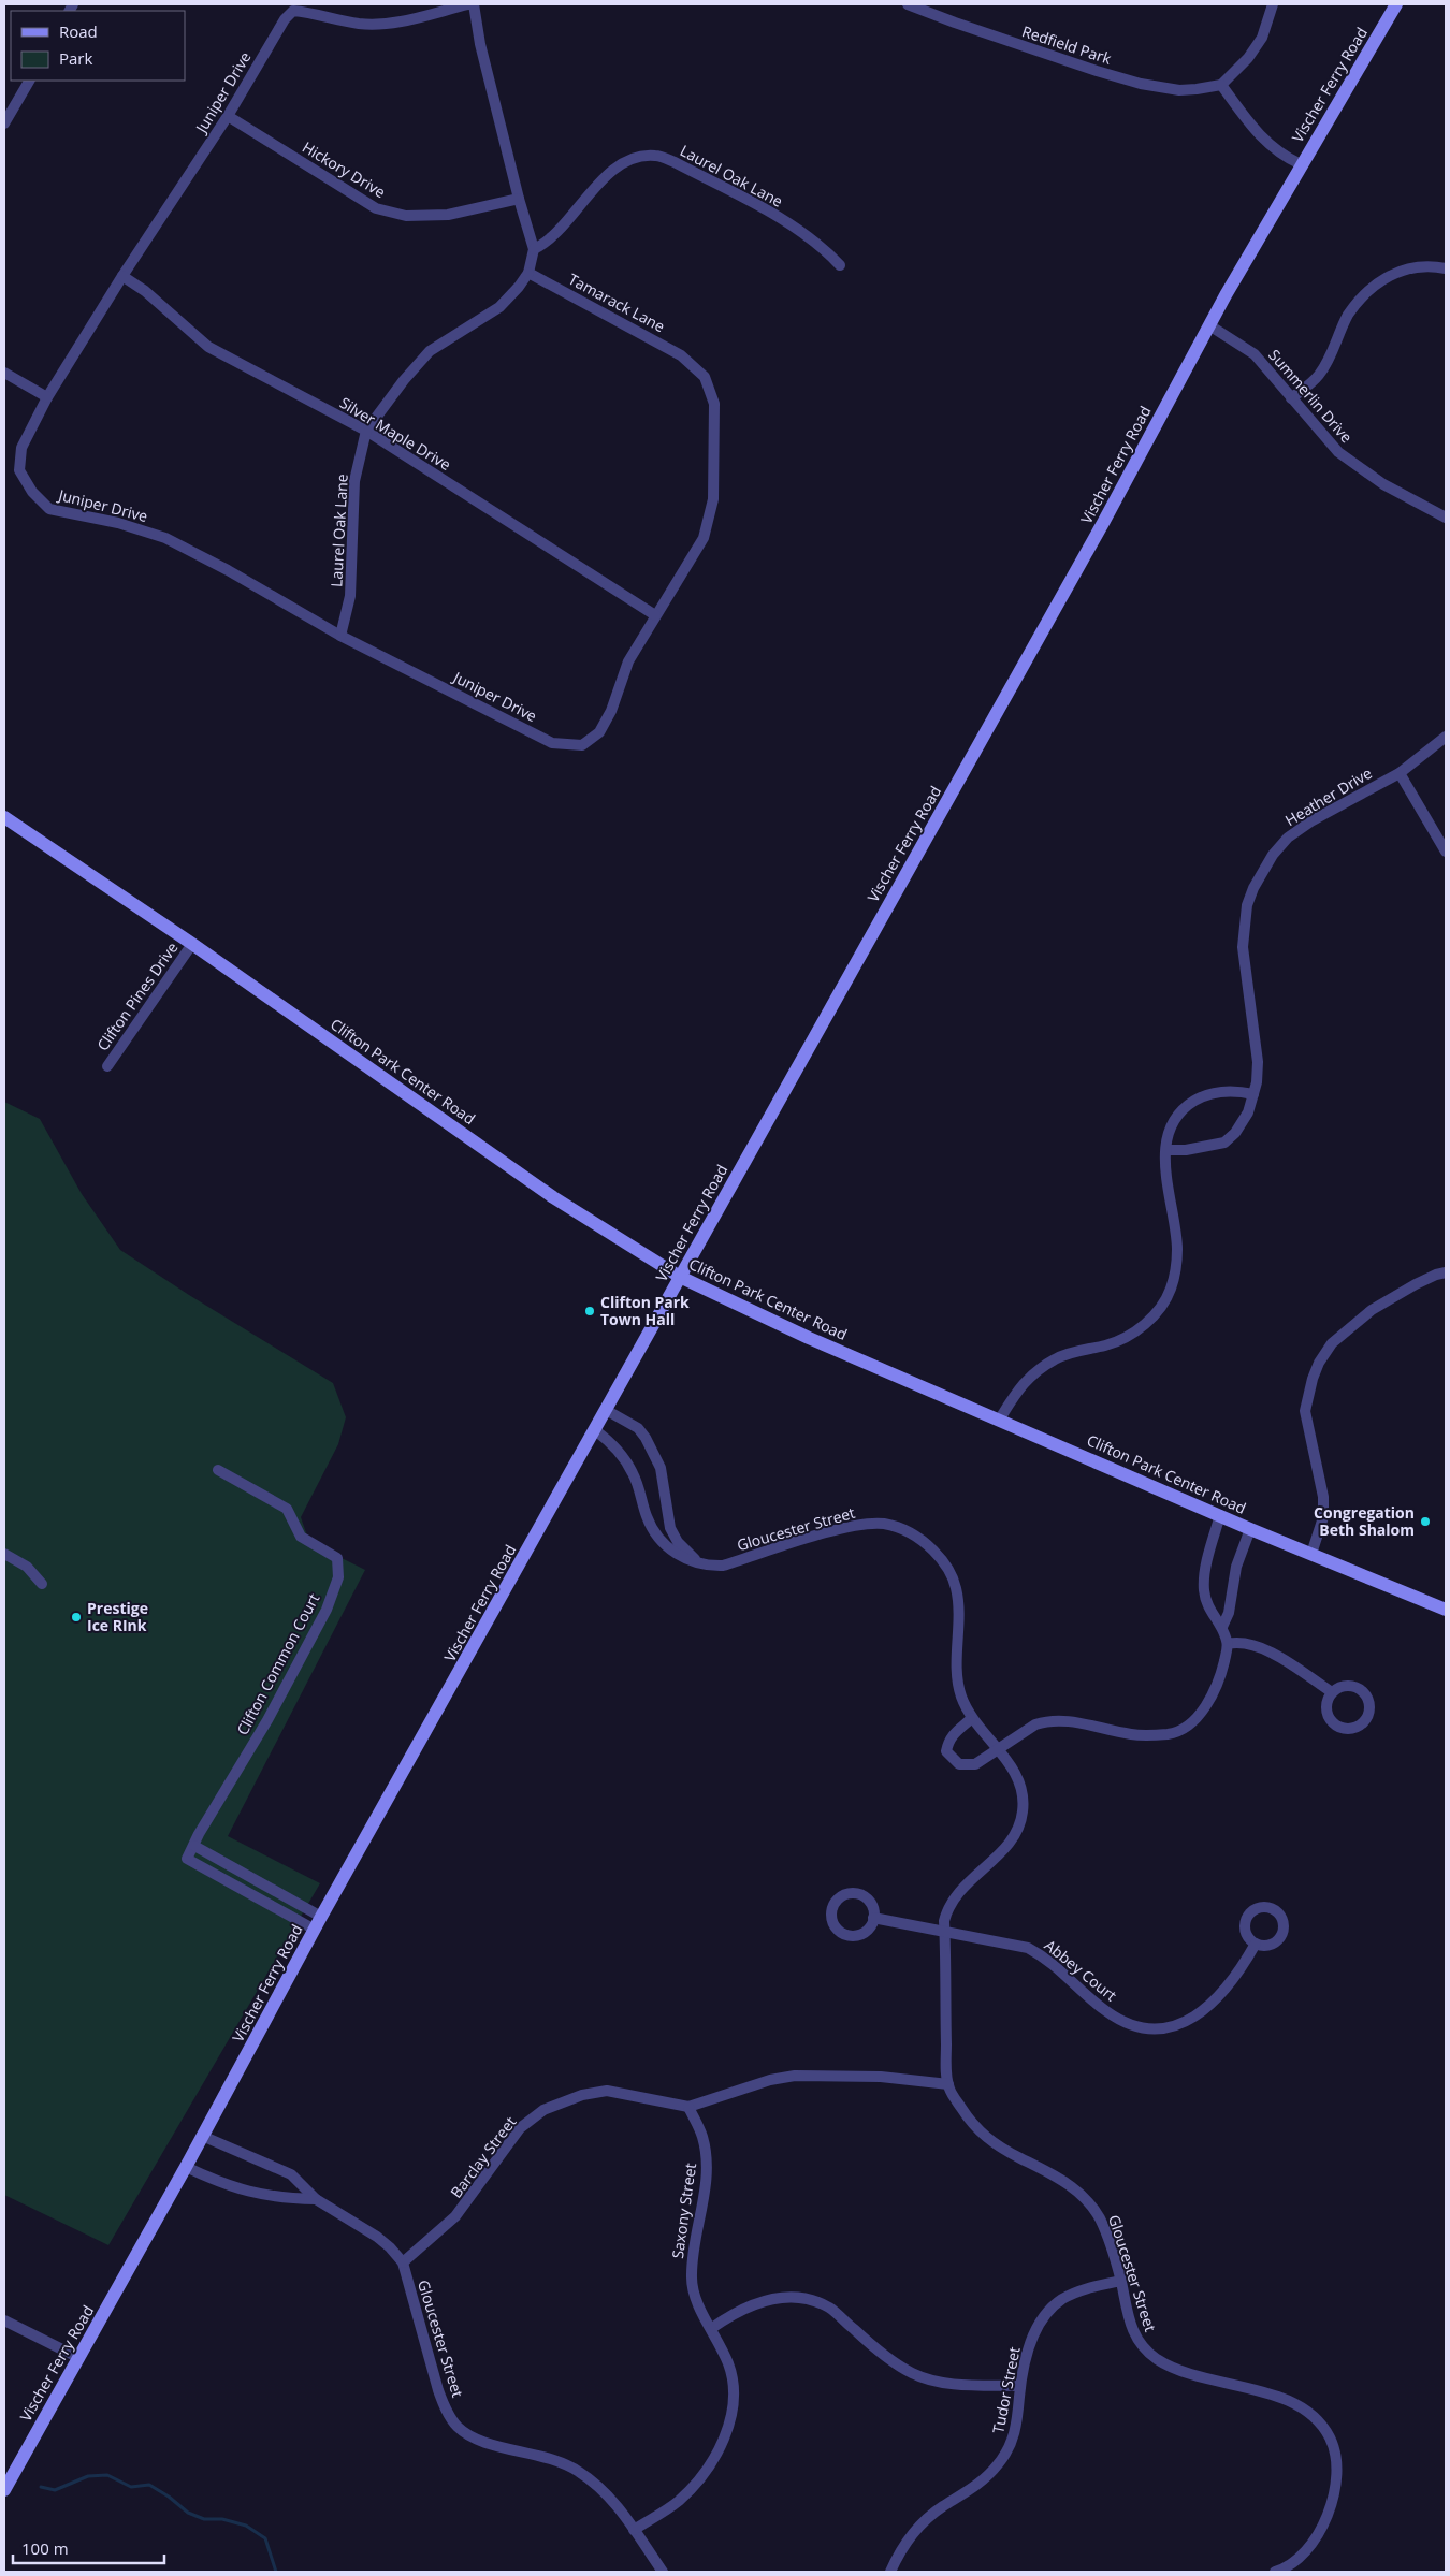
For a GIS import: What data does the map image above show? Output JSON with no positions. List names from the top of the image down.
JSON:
{
  "streets": {
    "street": [
      "Redfield Park",
      "Vischer Ferry Road",
      "Juniper Drive",
      "Hickory Drive",
      "Laurel Oak Lane",
      "Tamarack Lane",
      "Summerlin Drive",
      "Silver Maple Drive",
      "Heather Drive",
      "Clifton Pines Drive",
      "Clifton Park Center Road",
      "Gloucester Street",
      "Clifton Common Court",
      "Abbey Court",
      "Barclay Street",
      "Saxony Street",
      "Tudor Street"
    ]
  },
  "crossings": [
    ["Vischer Ferry Road", "Summerlin Drive"],
    ["Vischer Ferry Road", "Clifton Park Center Road"],
    ["Vischer Ferry Road", "Gloucester Street"],
    ["Vischer Ferry Road", "Clifton Common Court"],
    ["Juniper Drive", "Hickory Drive"],
    ["Juniper Drive", "Laurel Oak Lane"],
    ["Juniper Drive", "Tamarack Lane"],
    ["Juniper Drive", "Silver Maple Drive"],
    ["Laurel Oak Lane", "Tamarack Lane"],
    ["Laurel Oak Lane", "Silver Maple Drive"],
    ["Tamarack Lane", "Silver Maple Drive"],
    ["Clifton Pines Drive", "Clifton Park Center Road"],
    ["Gloucester Street", "Abbey Court"],
    ["Gloucester Street", "Barclay Street"],
    ["Gloucester Street", "Saxony Street"],
    ["Gloucester Street", "Tudor Street"],
    ["Barclay Street", "Saxony Street"]
  ],
  "places": ["Clifton Park Town Hall", "Congregation Beth Shalom", "Prestige Ice RInk"],
  "legend": ["Road", "Park"],
  "scale_bar": "100 m"
}
